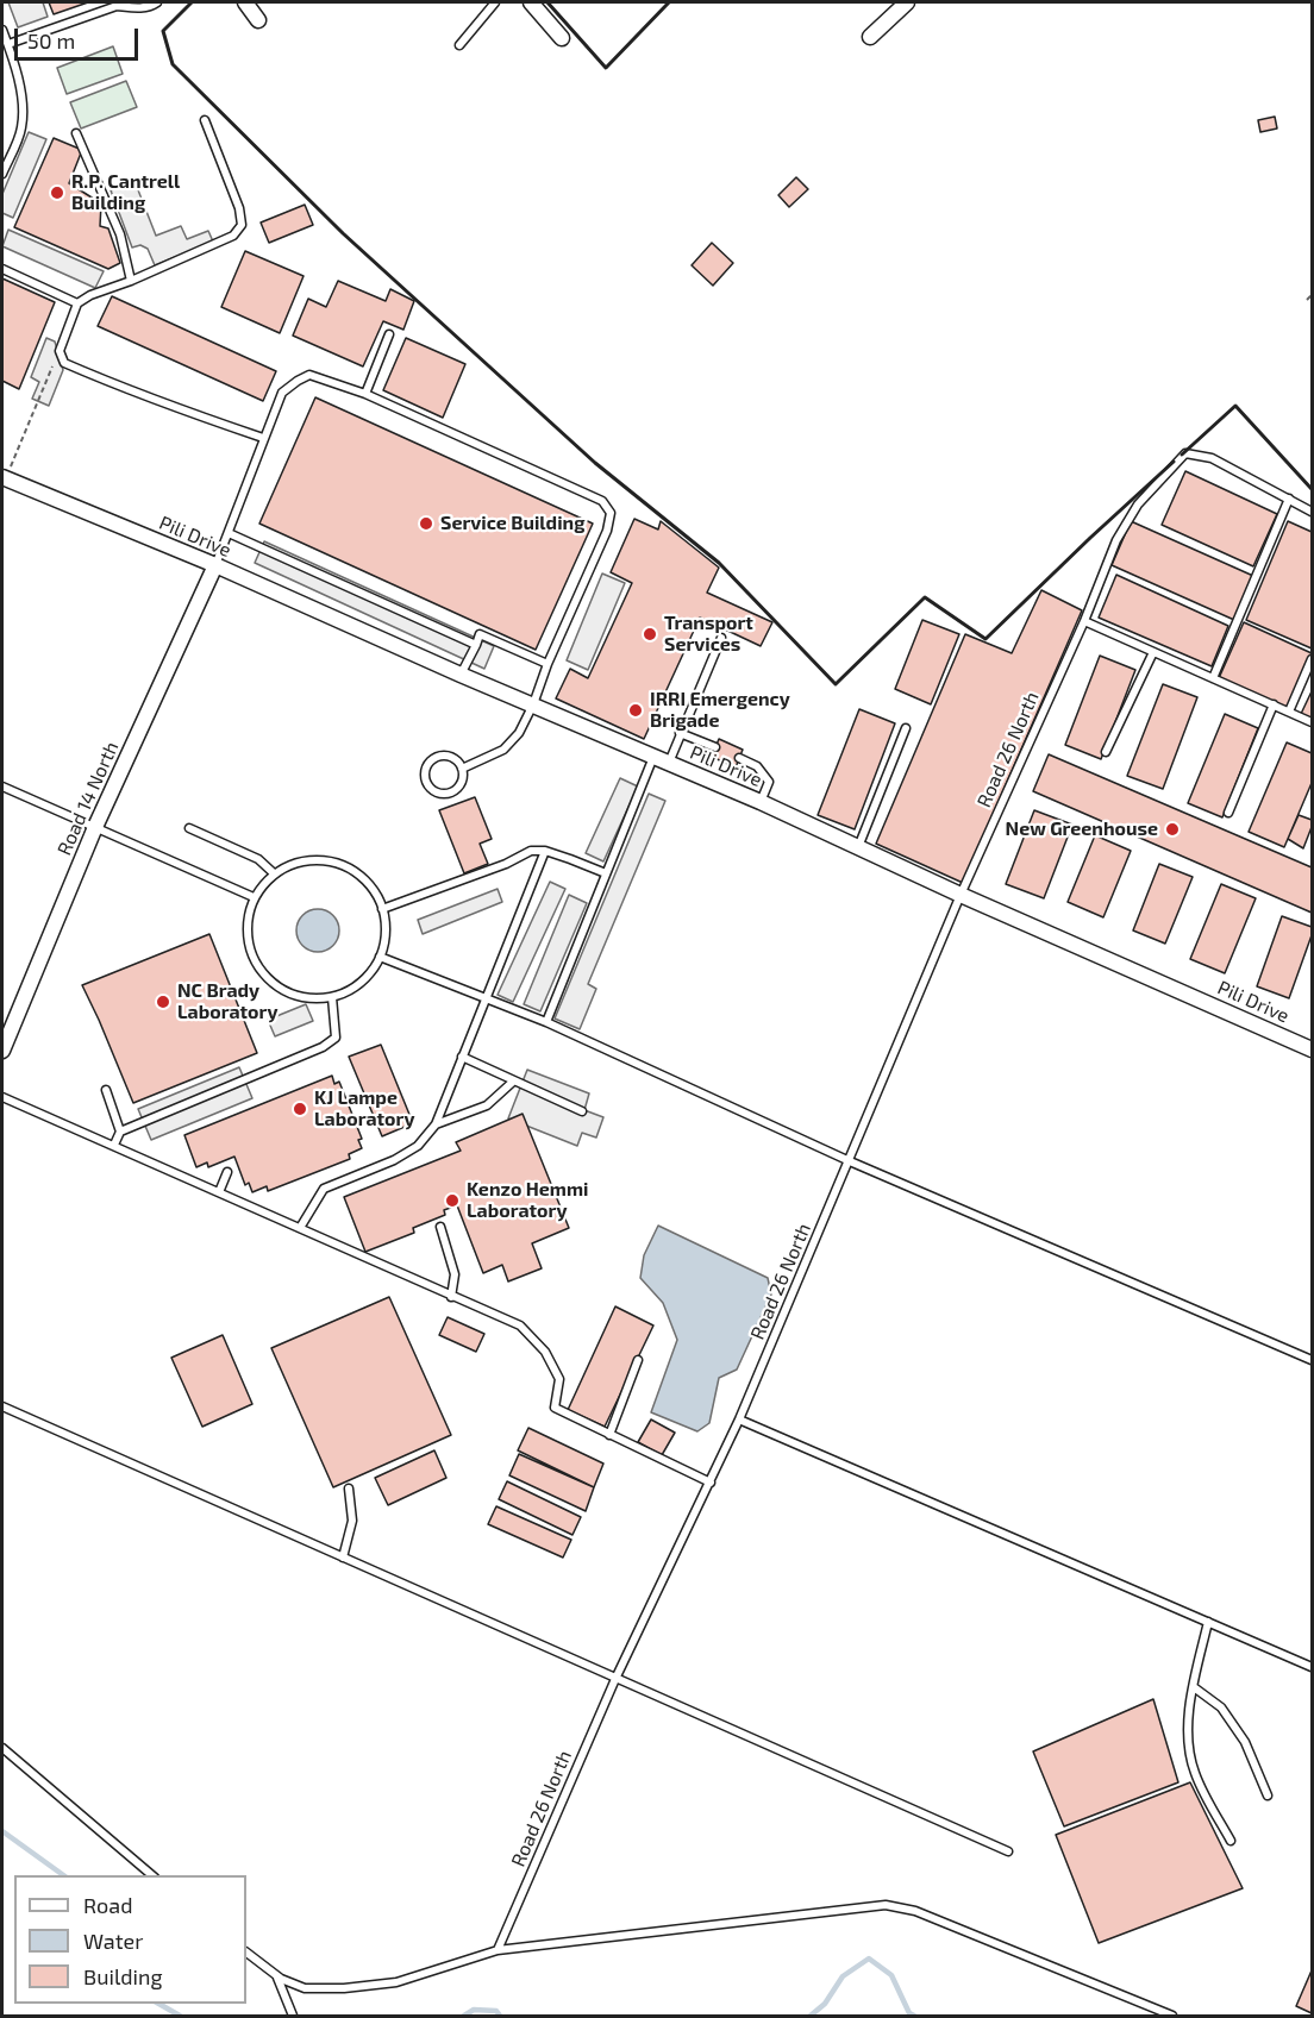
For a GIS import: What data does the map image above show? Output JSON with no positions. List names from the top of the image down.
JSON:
{
  "streets": {
    "street": ["Pili Drive", "Road 14 North"],
    "lane": ["Road 26 North"]
  },
  "crossings": [
    ["Pili Drive", "Road 26 North"],
    ["Pili Drive", "Road 14 North"]
  ],
  "places": [
    "R.P. Cantrell Building",
    "Service Building",
    "Transport Services",
    "IRRI Emergency Brigade",
    "New Greenhouse",
    "NC Brady Laboratory",
    "KJ Lampe Laboratory",
    "Kenzo Hemmi Laboratory"
  ],
  "legend": ["Road", "Water", "Building"],
  "scale_bar": "50 m"
}
